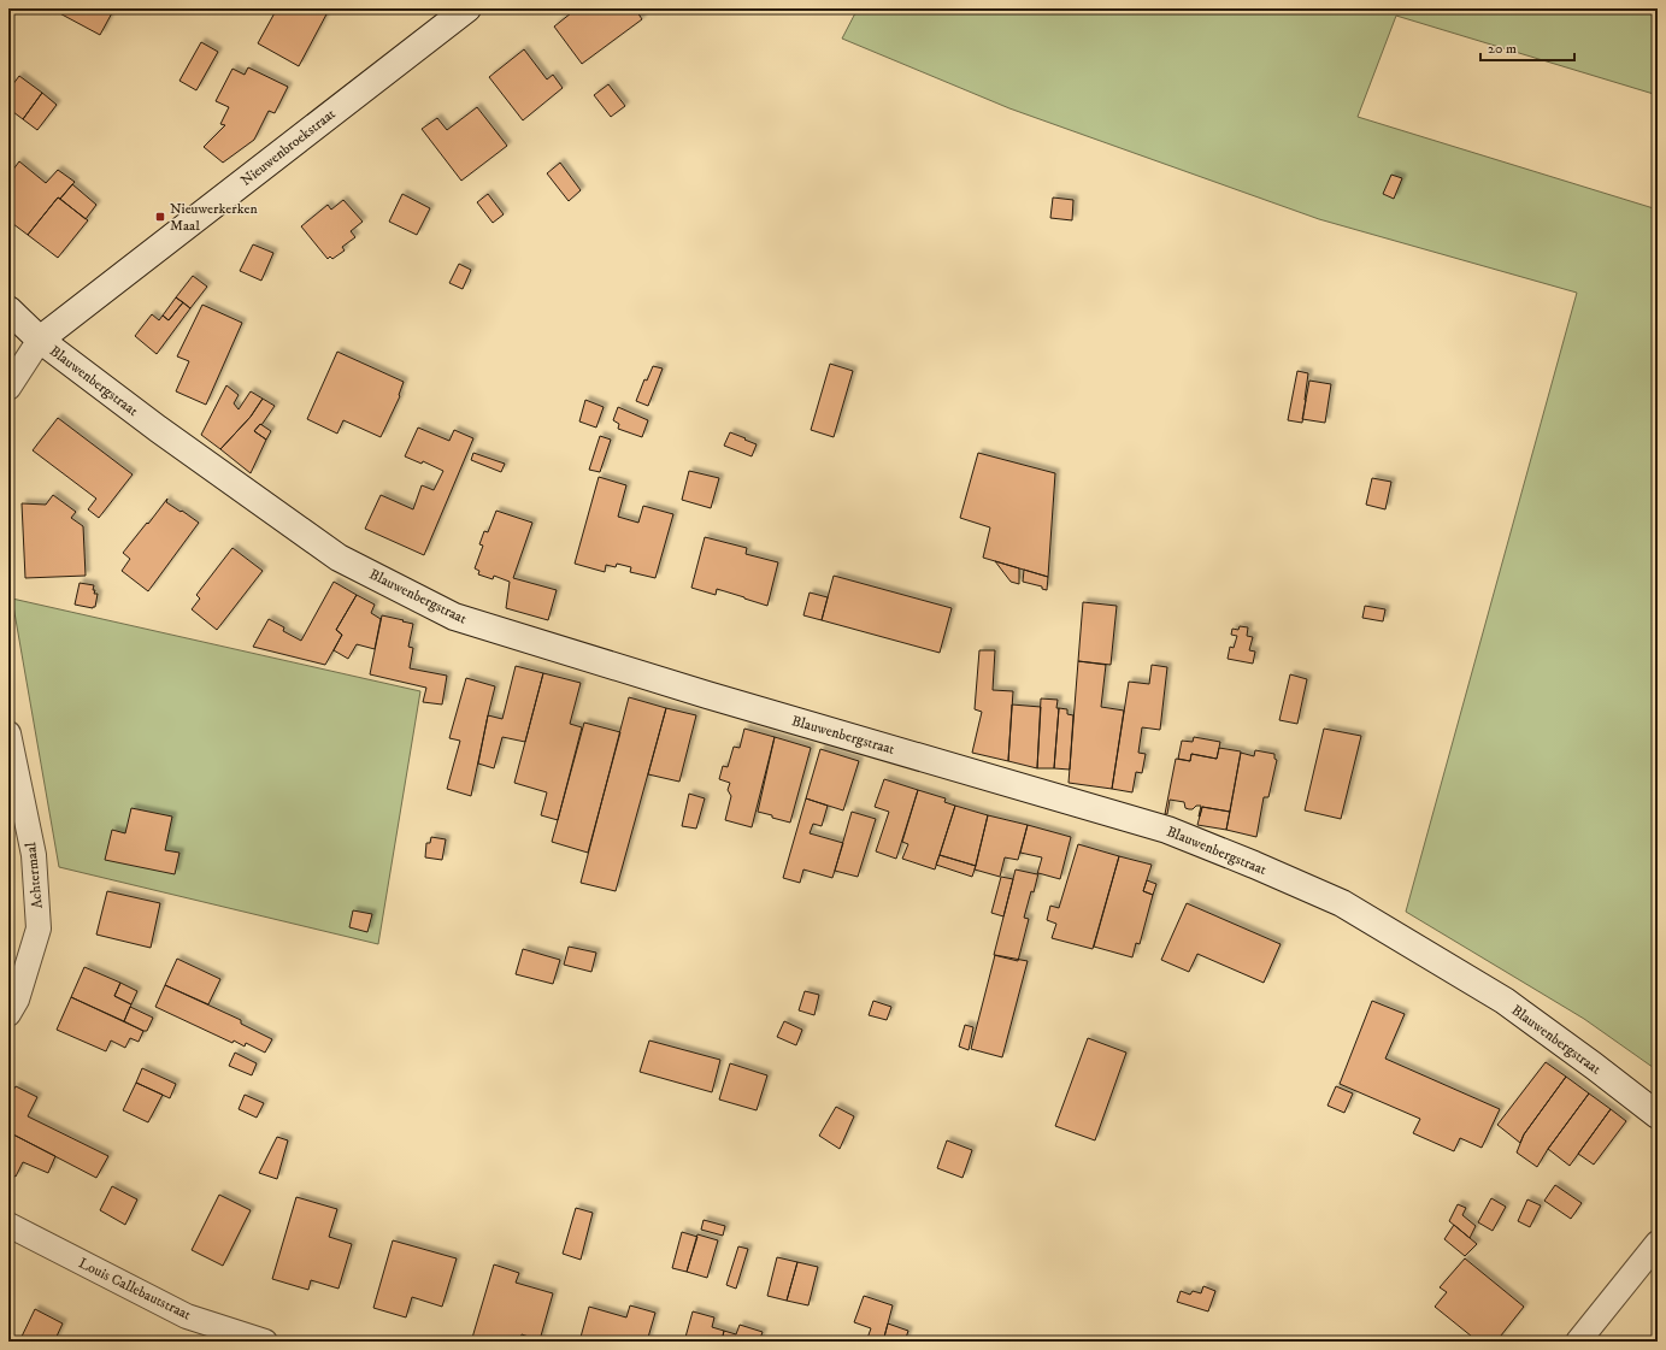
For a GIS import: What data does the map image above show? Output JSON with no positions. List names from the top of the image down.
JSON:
{
  "streets": {
    "street": [
      "Nieuwenbroekstraat",
      "Blauwenbergstraat",
      "Achtermaal",
      "Louis Callebautstraat"
    ]
  },
  "crossings": [
    ["Nieuwenbroekstraat", "Blauwenbergstraat"]
  ],
  "places": {
    "transit": ["Nieuwerkerken Maal"]
  },
  "scale_bar": "20 m"
}
